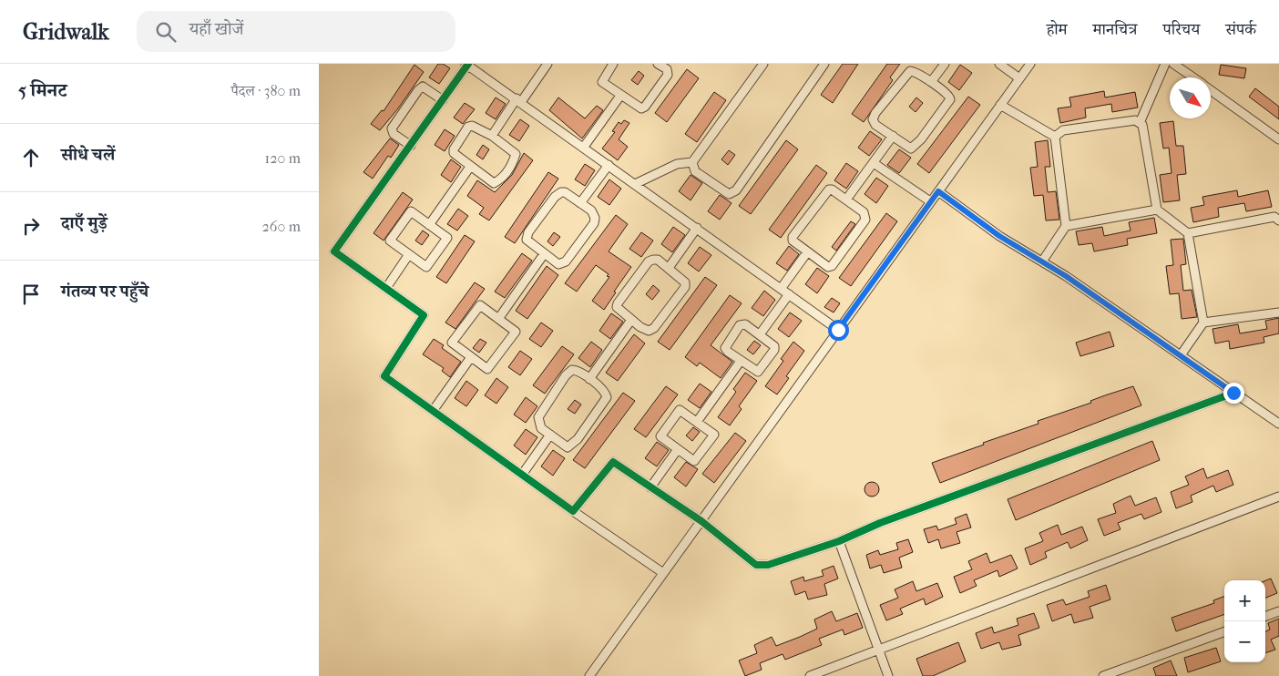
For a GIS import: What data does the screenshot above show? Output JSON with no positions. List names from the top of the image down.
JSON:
{
  "north": "bottom right",
  "page": {
    "header": "Gridwalk",
    "search": "यहाँ खोजें",
    "nav": [
      "होम",
      "मानचित्र",
      "परिचय",
      "संपर्क"
    ],
    "heading": ["5 मिनट", "पैदल · 380 m"],
    "list": [
      ["सीधे चलें", "120 m"],
      ["दाएँ मुड़ें", "260 m"],
      "गंतव्य पर पहुँचे"
    ],
    "map_buttons": ["+", "−"]
  }
}
